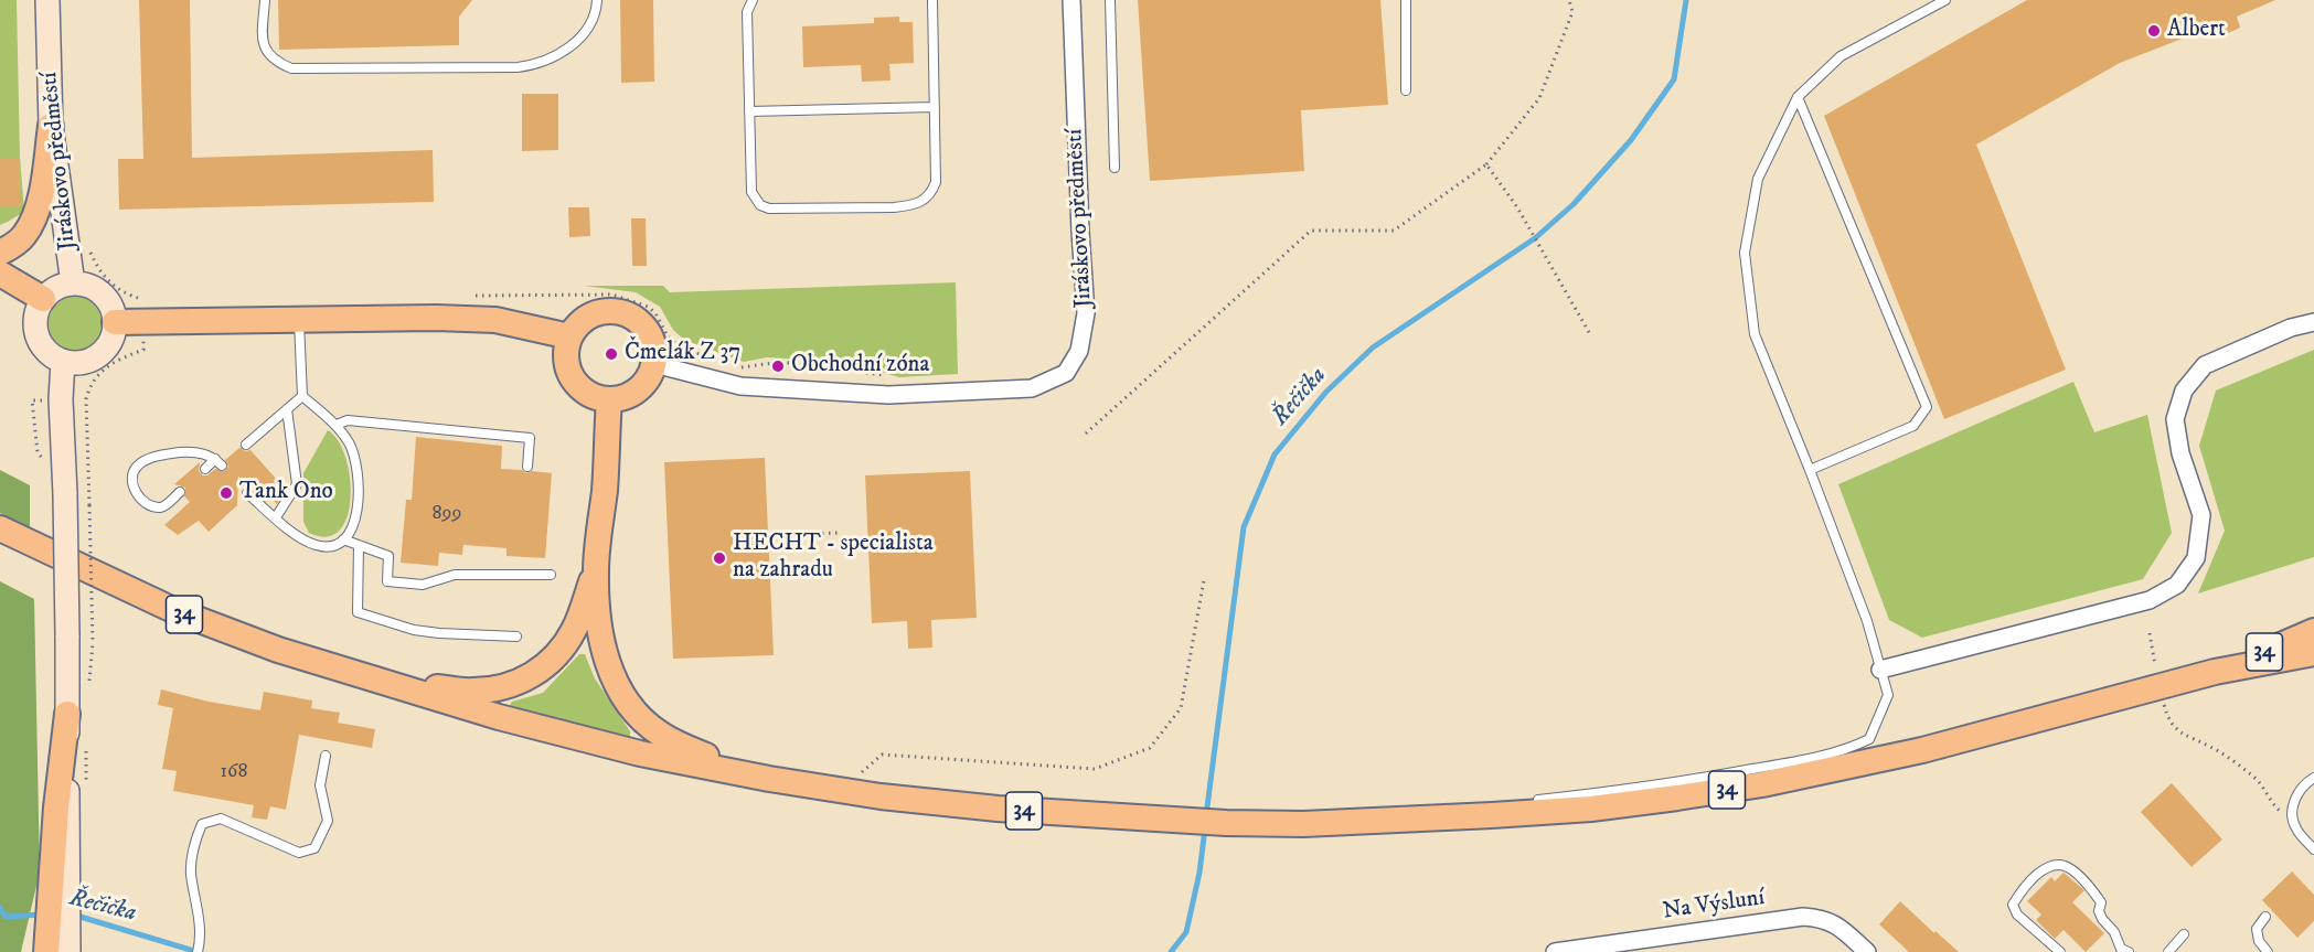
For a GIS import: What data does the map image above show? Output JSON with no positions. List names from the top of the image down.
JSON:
{
  "streets": {
    "main road": ["Jiráskovo předměstí", "34"],
    "street": ["Na Výsluní"]
  },
  "water": ["Řečička"],
  "places": [
    "Albert",
    "Čmelák Z 37",
    "Obchodní zóna",
    "Tank Ono",
    "HECHT - specialista na zahradu"
  ],
  "house_numbers": ["899", "168"]
}
